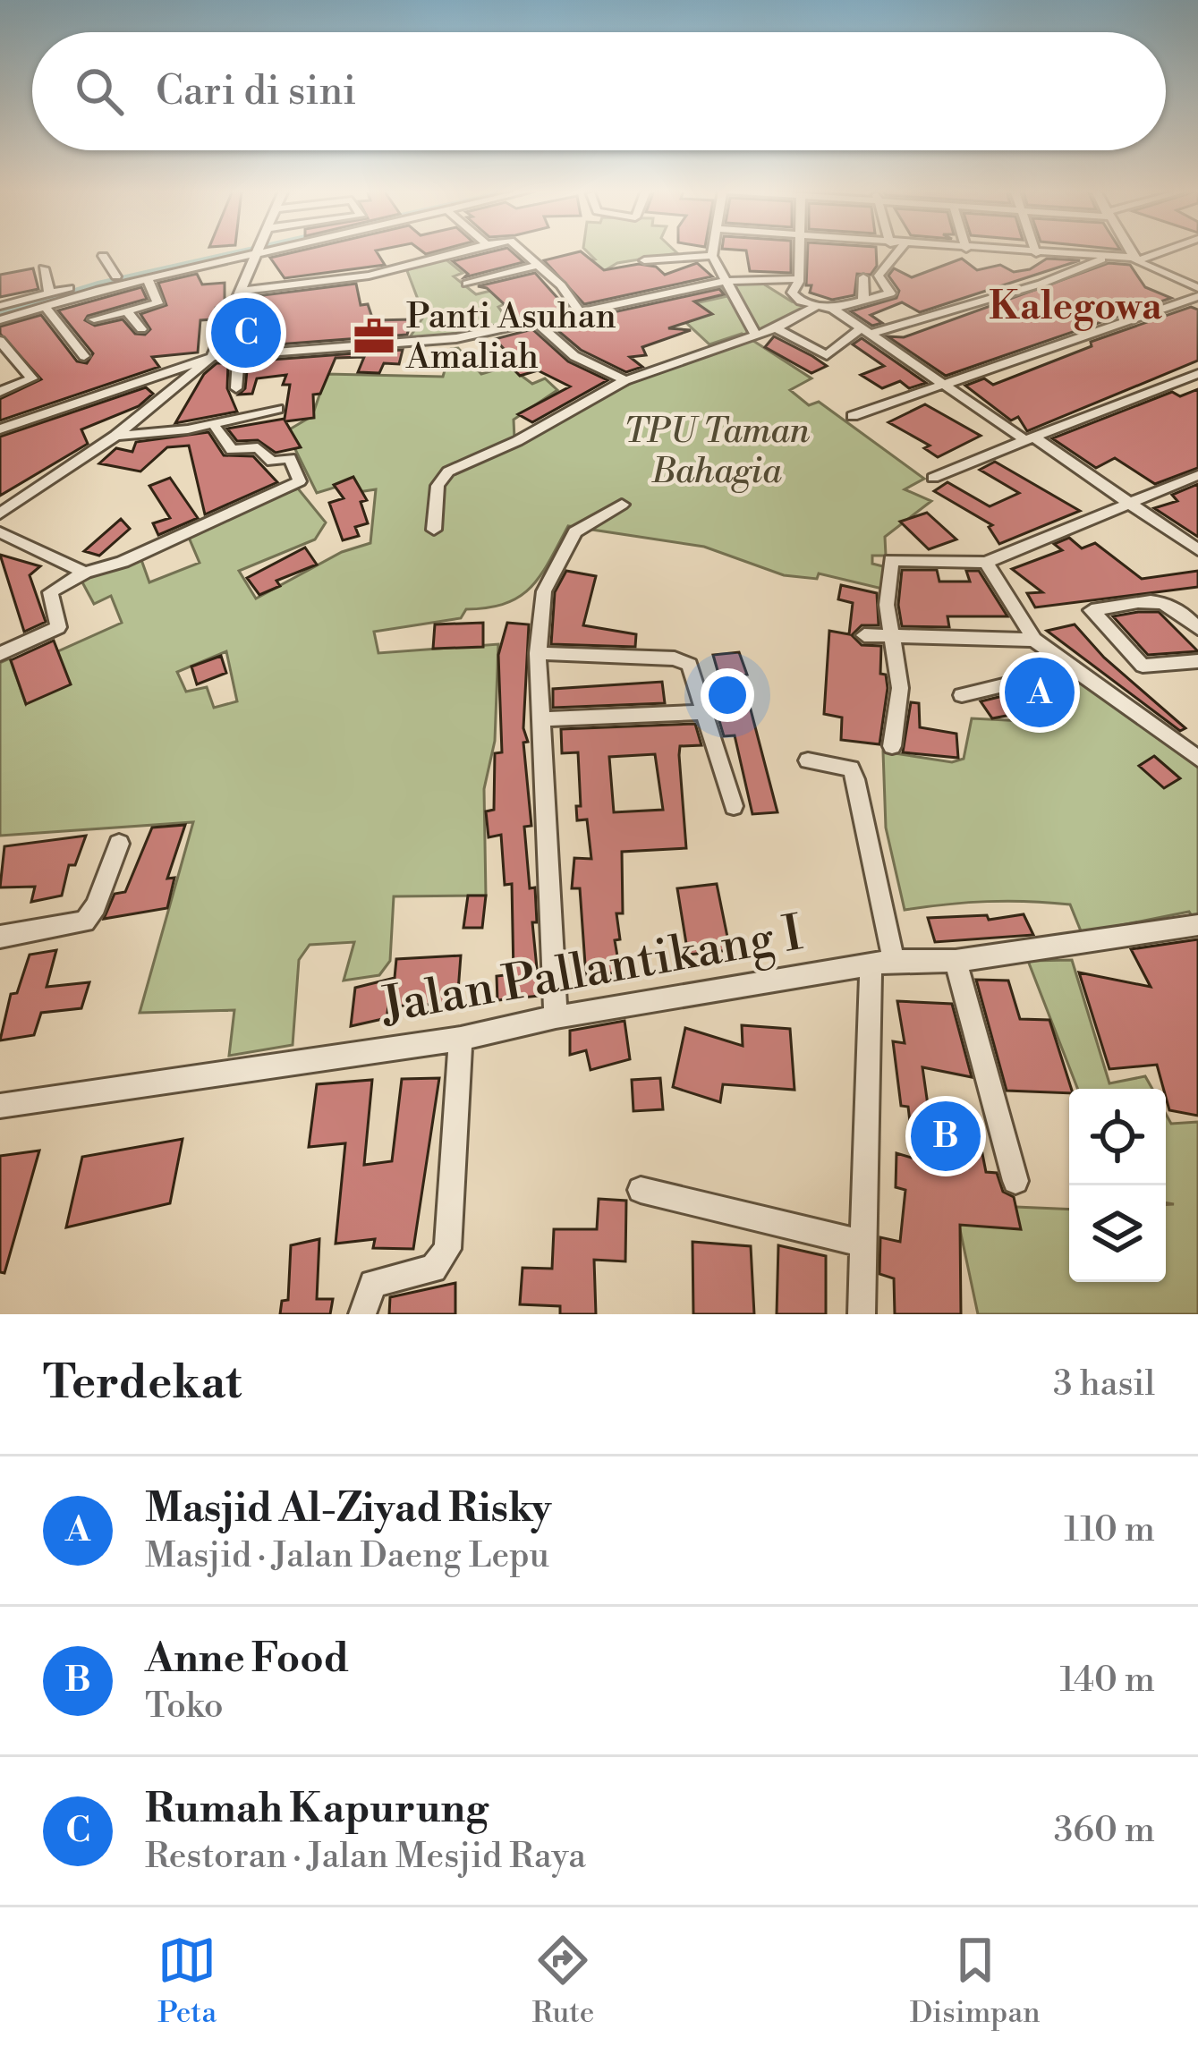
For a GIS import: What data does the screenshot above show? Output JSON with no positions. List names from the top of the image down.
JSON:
{
  "streets": {
    "street": ["Jalan Pallantikang I"]
  },
  "districts": ["Kalegowa"],
  "parks": ["TPU Taman Bahagia"],
  "places": {
    "office": ["Panti Asuhan Amaliah"]
  },
  "page": {
    "search": "Cari di sini",
    "pins": ["C", "A", "B"],
    "heading": ["Terdekat", "3 hasil"],
    "list": [
      {
        "mark": "A",
        "name": "Masjid Al-Ziyad Risky",
        "note": "Masjid · Jalan Daeng Lepu",
        "value": "110 m"
      },
      {
        "mark": "B",
        "name": "Anne Food",
        "note": "Toko",
        "value": "140 m"
      },
      {
        "mark": "C",
        "name": "Rumah Kapurung",
        "note": "Restoran · Jalan Mesjid Raya",
        "value": "360 m"
      }
    ],
    "nav": ["Peta", "Rute", "Disimpan"]
  }
}
